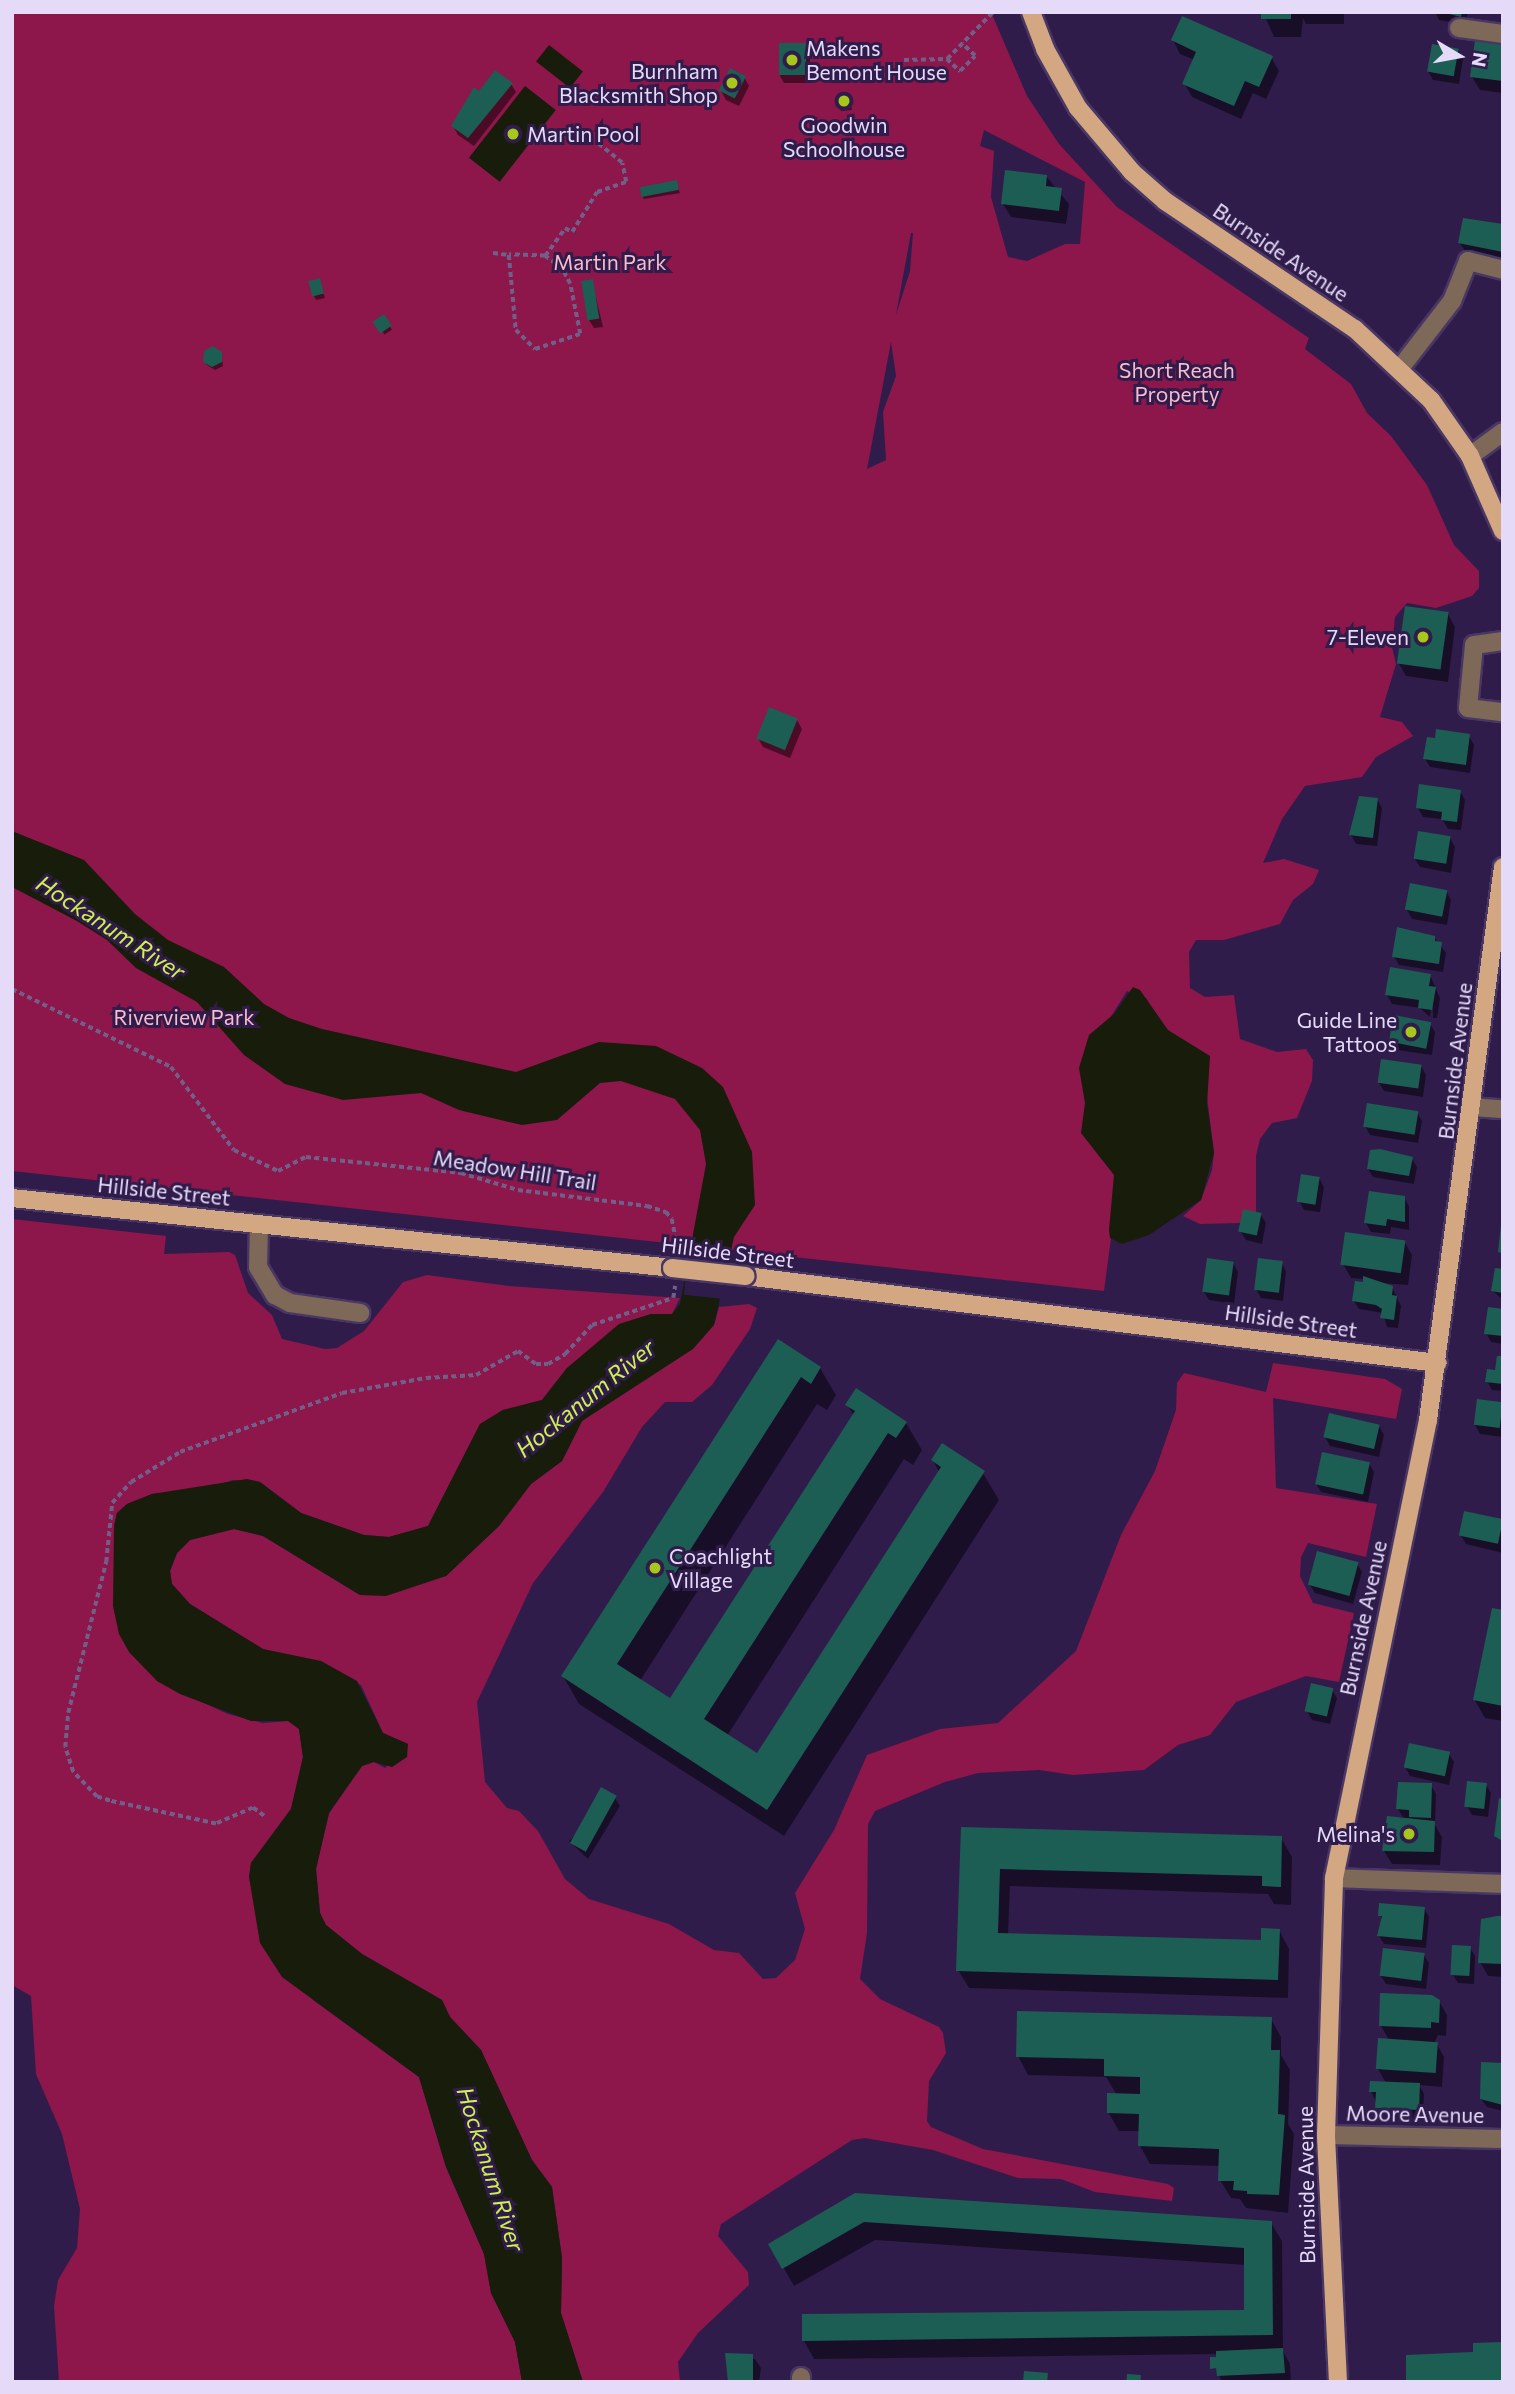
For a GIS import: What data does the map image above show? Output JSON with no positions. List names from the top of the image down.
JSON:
{
  "streets": {
    "main road": ["Burnside Avenue", "Hillside Street"],
    "street": ["Moore Avenue"],
    "path": ["Meadow Hill Trail"]
  },
  "crossings": [
    ["Burnside Avenue", "Hillside Street"],
    ["Burnside Avenue", "Moore Avenue"],
    ["Meadow Hill Trail", "Hillside Street"]
  ],
  "water": ["Hockanum River"],
  "parks": ["Martin Park", "Short Reach Property", "Riverview Park"],
  "places": [
    "Makens Bemont House",
    "Burnham Blacksmith Shop",
    "Goodwin Schoolhouse",
    "Martin Pool",
    "7-Eleven",
    "Guide Line Tattoos",
    "Coachlight Village",
    "Melina's"
  ],
  "north": "right"
}
